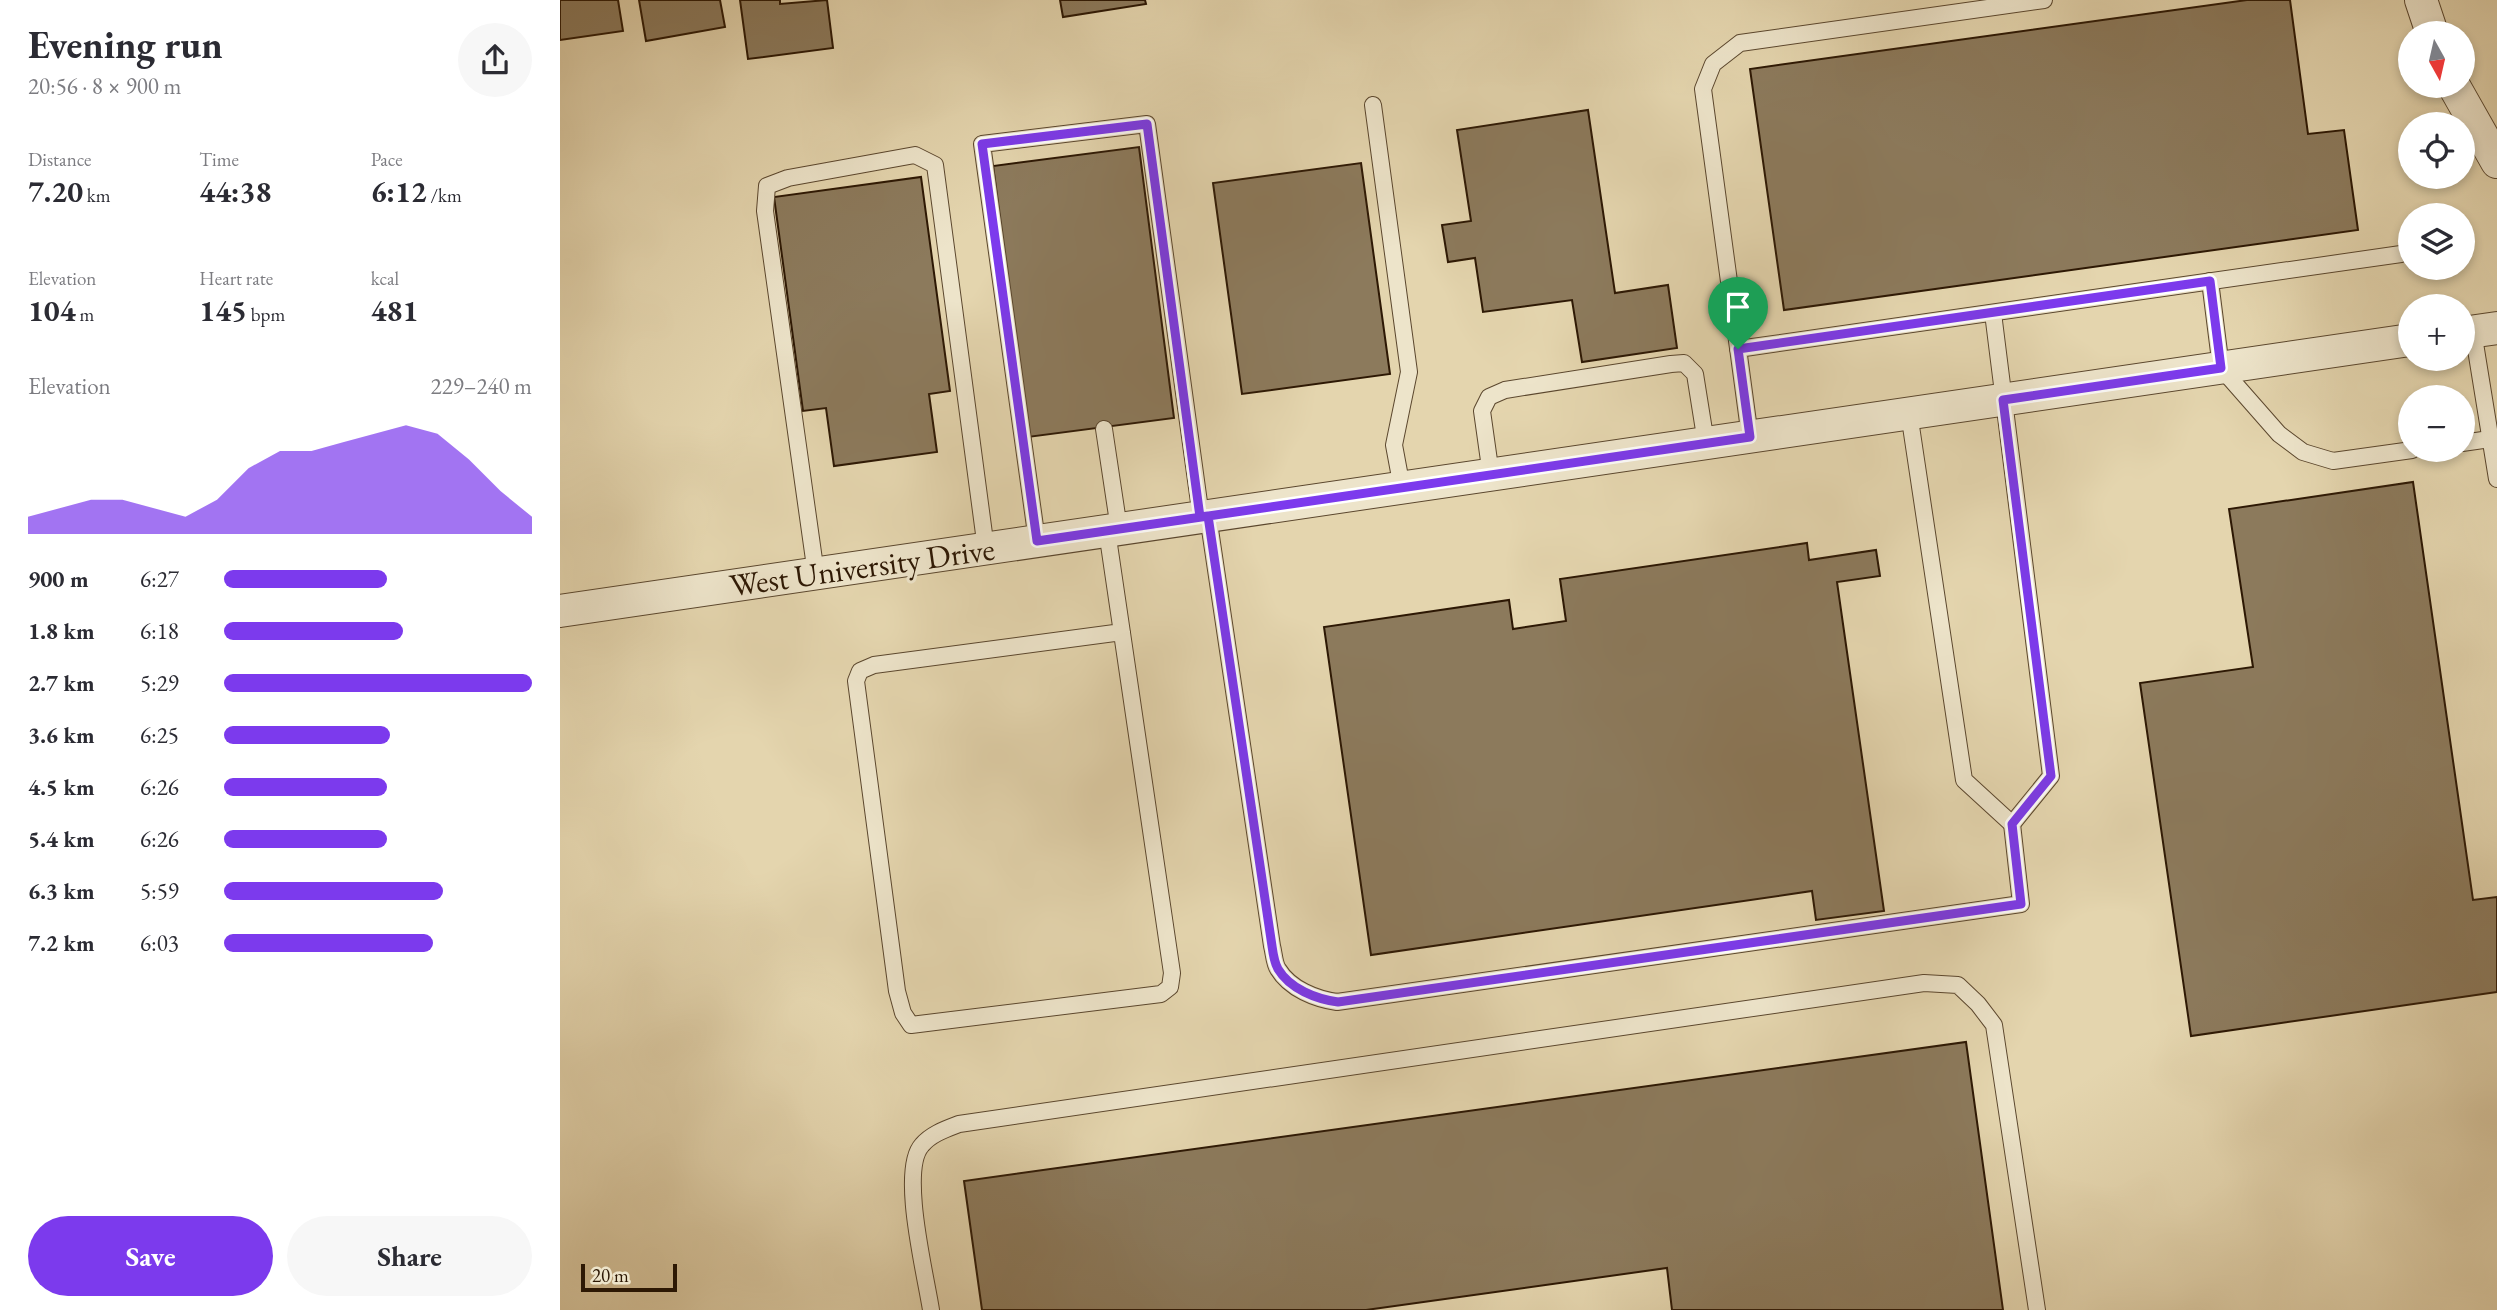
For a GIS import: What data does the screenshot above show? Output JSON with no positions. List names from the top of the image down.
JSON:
{
  "streets": {
    "street": ["West University Drive"]
  },
  "scale_bar": "20 m",
  "north": "bottom",
  "page": {
    "heading": ["Evening run", "20:56 · 8 × 900 m"],
    "map_buttons": ["+", "−"],
    "stats": [
      ["Distance", "7.20 km"],
      ["Time", "44:38"],
      ["Pace", "6:12 /km"],
      ["Elevation", "104 m"],
      ["Heart rate", "145 bpm"],
      ["kcal", "481"]
    ],
    "chart": ["Elevation", "229–240 m"],
    "list": [
      {
        "name": "900 m",
        "note": "6:27"
      },
      {
        "name": "1.8 km",
        "note": "6:18"
      },
      {
        "name": "2.7 km",
        "note": "5:29"
      },
      {
        "name": "3.6 km",
        "note": "6:25"
      },
      {
        "name": "4.5 km",
        "note": "6:26"
      },
      {
        "name": "5.4 km",
        "note": "6:26"
      },
      {
        "name": "6.3 km",
        "note": "5:59"
      },
      {
        "name": "7.2 km",
        "note": "6:03"
      }
    ],
    "buttons": ["Save", "Share"],
    "scale": "20 m"
  }
}
